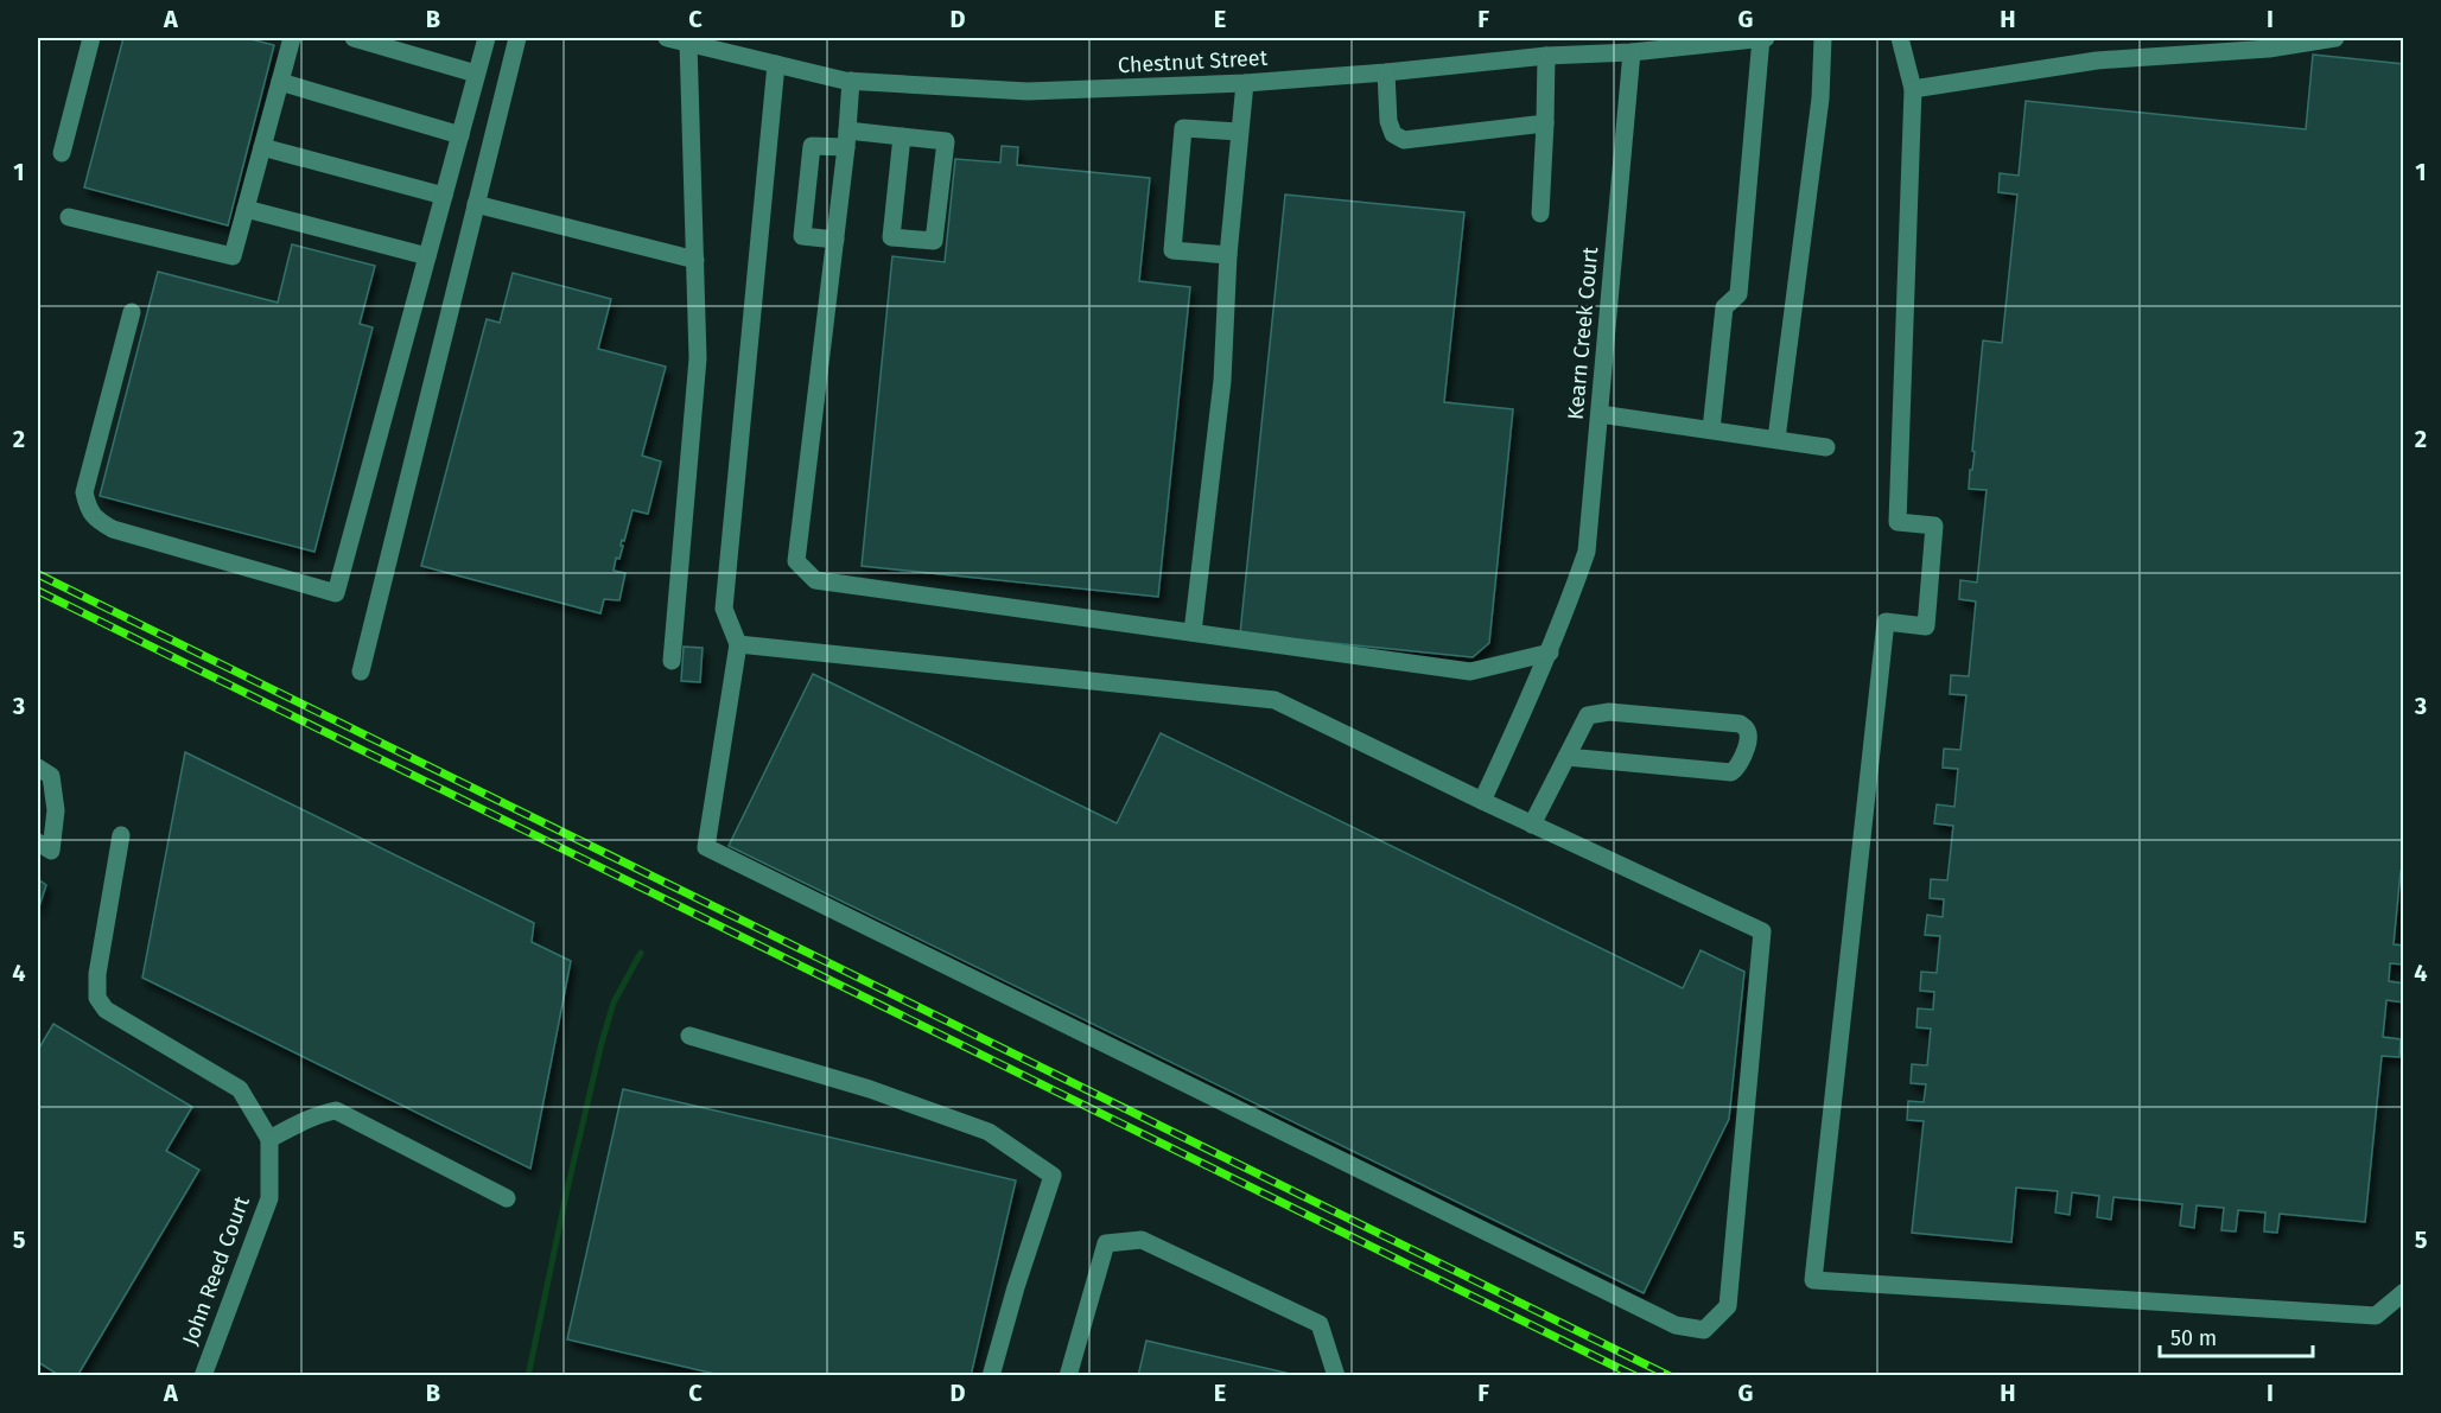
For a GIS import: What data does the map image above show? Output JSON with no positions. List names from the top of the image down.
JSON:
{
  "streets": {
    "street": ["Chestnut Street", "Kearn Creek Court", "John Reed Court"]
  },
  "crossings": [
    ["Chestnut Street", "Kearn Creek Court"]
  ],
  "scale_bar": "50 m",
  "grid": {
    "columns": [
      "A",
      "B",
      "C",
      "D",
      "E",
      "F",
      "G",
      "H",
      "I"
    ],
    "rows": [
      "1",
      "2",
      "3",
      "4",
      "5"
    ]
  }
}
